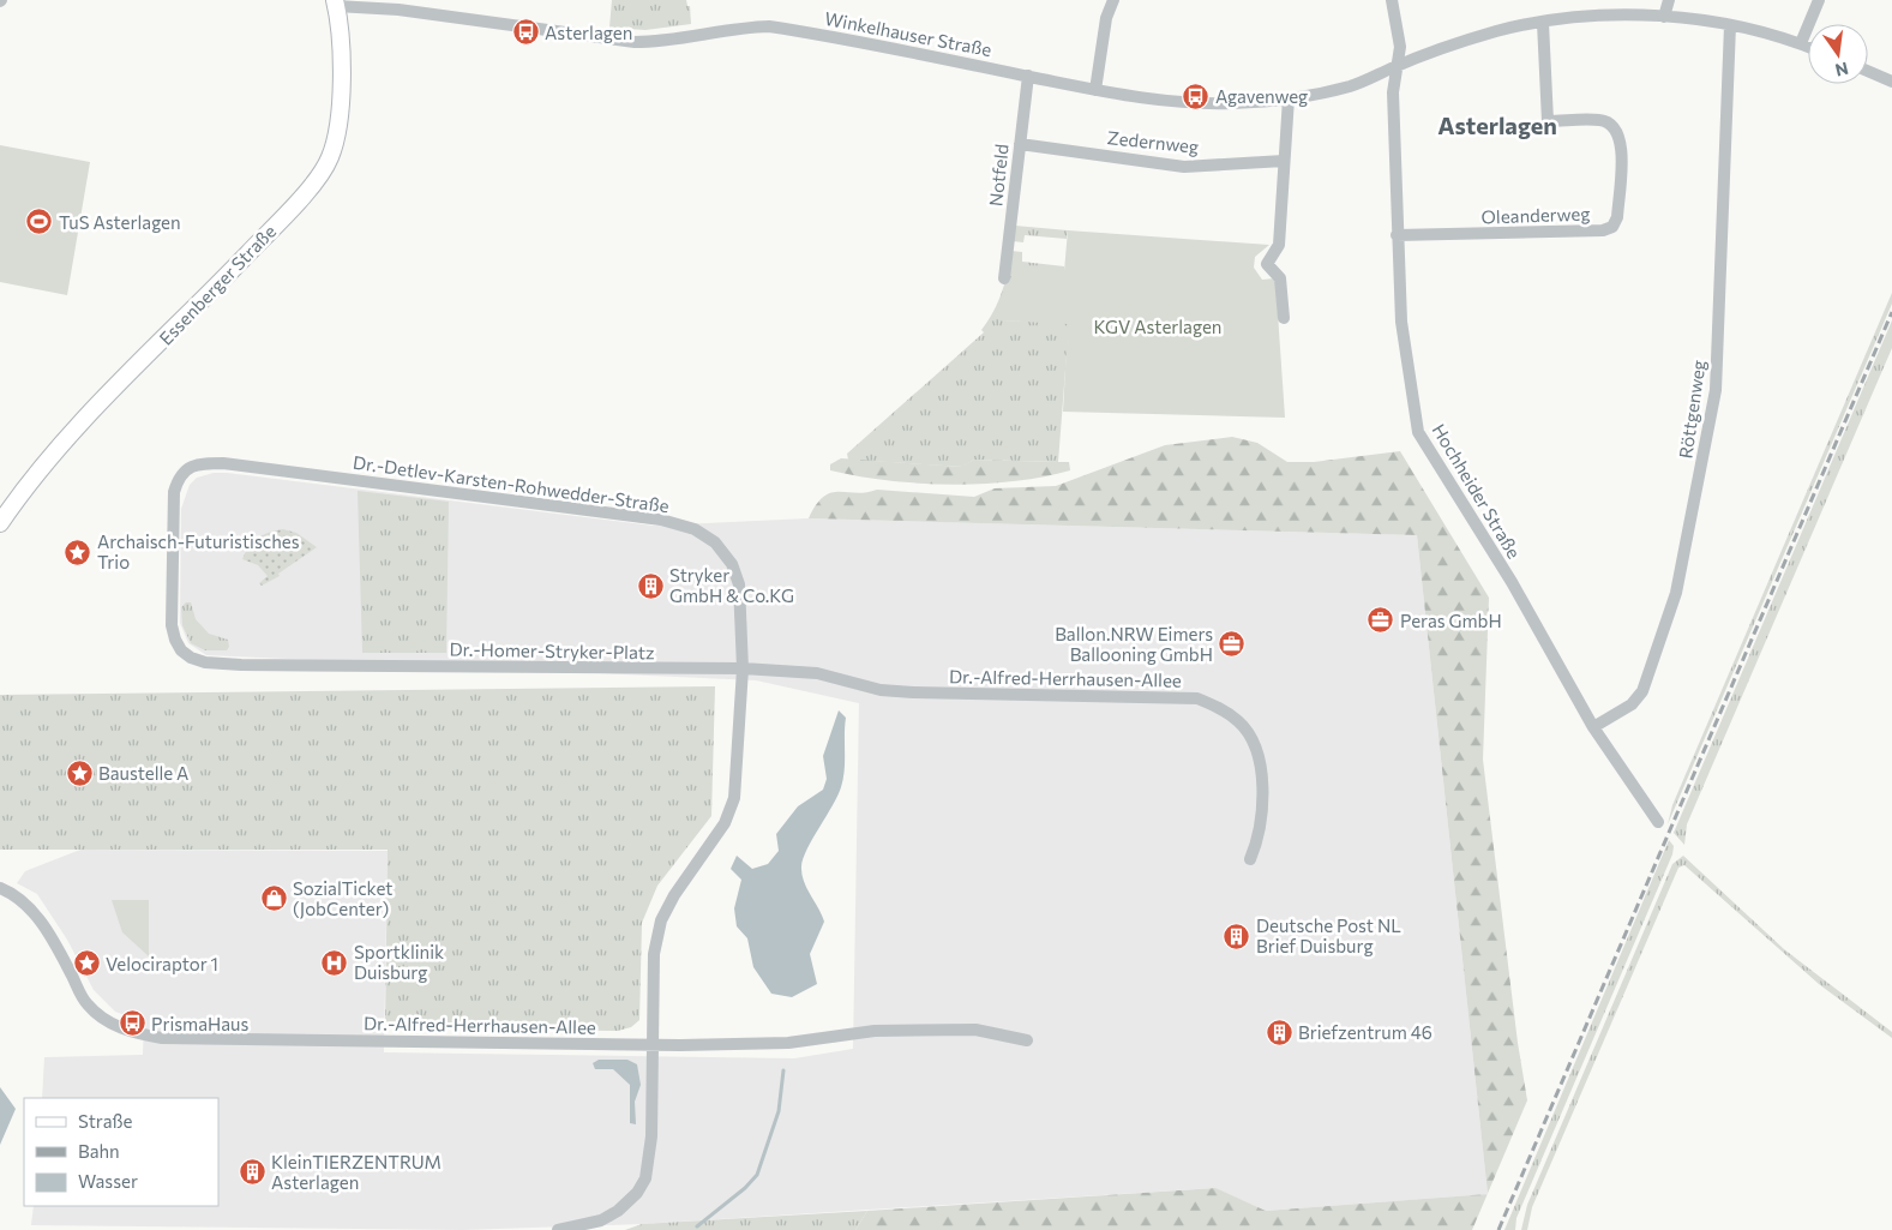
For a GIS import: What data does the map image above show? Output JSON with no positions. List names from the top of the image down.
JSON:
{
  "streets": {
    "main road": ["Essenberger Straße"],
    "street": [
      "Winkelhauser Straße",
      "Zedernweg",
      "Notfeld",
      "Oleanderweg",
      "Röttgenweg",
      "Dr.-Detlev-Karsten-Rohwedder-Straße",
      "Hochheider Straße",
      "Dr.-Homer-Stryker-Platz",
      "Dr.-Alfred-Herrhausen-Allee"
    ]
  },
  "crossings": [
    ["Winkelhauser Straße", "Notfeld"],
    ["Winkelhauser Straße", "Oleanderweg"],
    ["Winkelhauser Straße", "Essenberger Straße"],
    ["Winkelhauser Straße", "Röttgenweg"],
    ["Winkelhauser Straße", "Hochheider Straße"],
    ["Zedernweg", "Notfeld"],
    ["Oleanderweg", "Hochheider Straße"],
    ["Röttgenweg", "Hochheider Straße"],
    ["Dr.-Detlev-Karsten-Rohwedder-Straße", "Dr.-Homer-Stryker-Platz"],
    ["Dr.-Detlev-Karsten-Rohwedder-Straße", "Dr.-Alfred-Herrhausen-Allee"],
    ["Dr.-Homer-Stryker-Platz", "Dr.-Alfred-Herrhausen-Allee"]
  ],
  "districts": ["Asterlagen"],
  "parks": ["KGV Asterlagen"],
  "places": {
    "bus stop": ["Asterlagen", "Agavenweg", "PrismaHaus"],
    "sports": ["TuS Asterlagen"],
    "place": ["Archaisch-Futuristisches Trio", "Baustelle A", "Velociraptor 1"],
    "building": [
      "Stryker GmbH & Co.KG",
      "Deutsche Post NL Brief Duisburg",
      "Briefzentrum 46",
      "KleinTIERZENTRUM Asterlagen"
    ],
    "office": ["Peras GmbH", "Ballon.NRW Eimers Ballooning GmbH"],
    "shop": ["SozialTicket (JobCenter)"],
    "hospital": ["Sportklinik Duisburg"]
  },
  "legend": ["Straße", "Bahn", "Wasser"],
  "north": "bottom"
}
